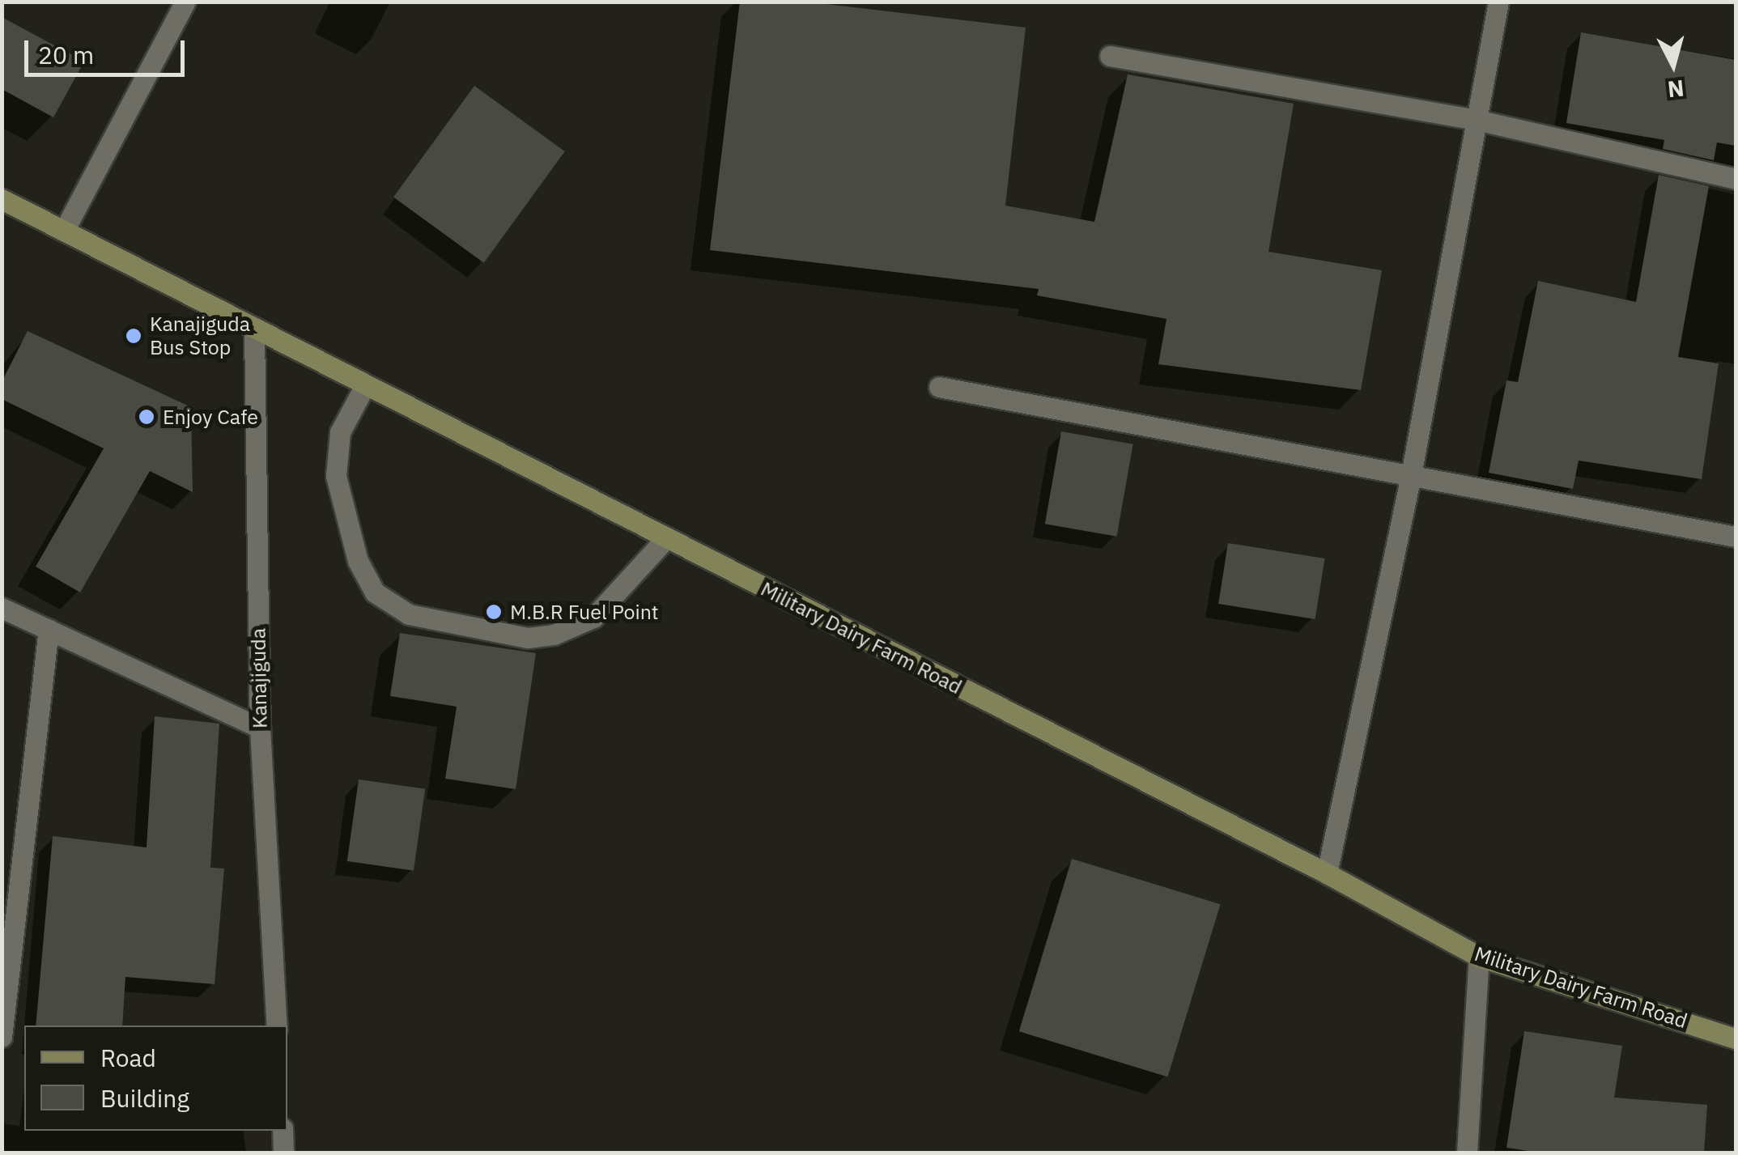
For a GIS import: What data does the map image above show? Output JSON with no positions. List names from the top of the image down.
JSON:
{
  "streets": {
    "main road": ["Military Dairy Farm Road"],
    "street": ["Kanajiguda"]
  },
  "crossings": [
    ["Military Dairy Farm Road", "Kanajiguda"]
  ],
  "places": ["Kanajiguda Bus Stop", "Enjoy Cafe", "M.B.R Fuel Point"],
  "legend": ["Road", "Building"],
  "scale_bar": "20 m",
  "north": "bottom"
}
